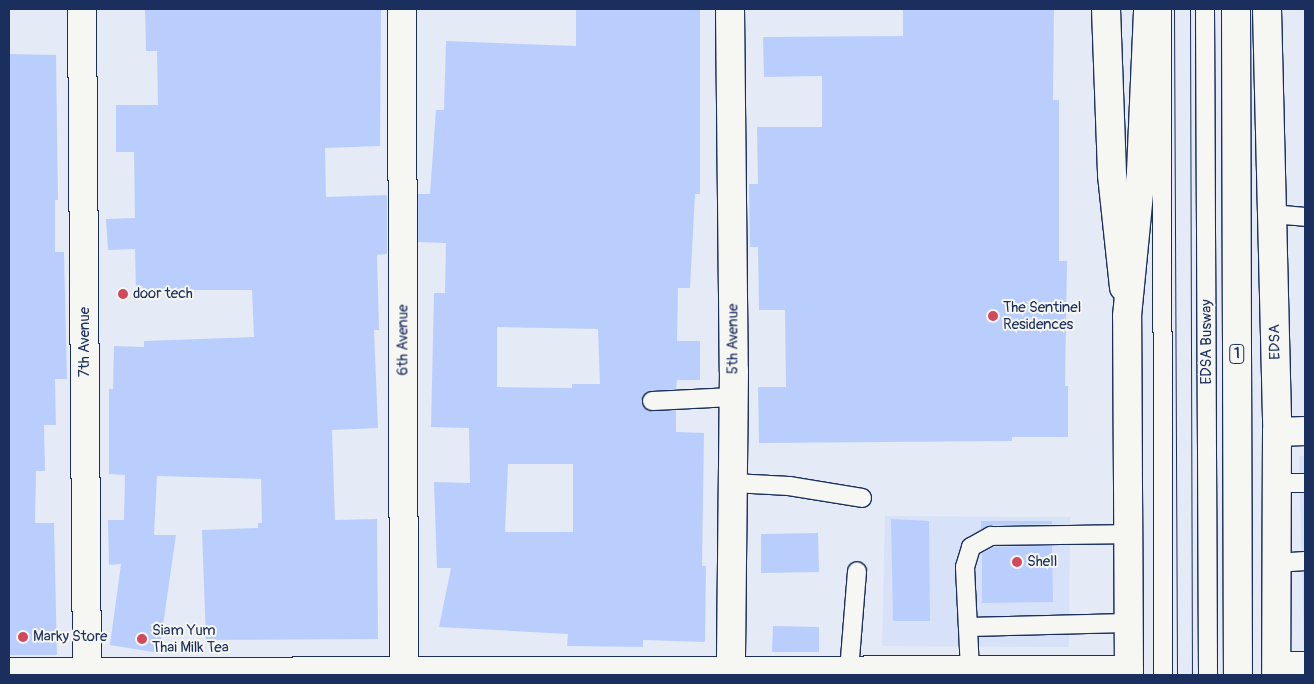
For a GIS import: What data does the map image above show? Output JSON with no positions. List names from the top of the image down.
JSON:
{
  "streets": {
    "main road": [
      "5th Avenue",
      "6th Avenue",
      "7th Avenue",
      "EDSA",
      "1"
    ],
    "lane": ["EDSA Busway"]
  },
  "places": [
    "door tech",
    "The Sentinel Residences",
    "Shell",
    "Marky Store",
    "Siam Yum Thai Milk Tea"
  ]
}
